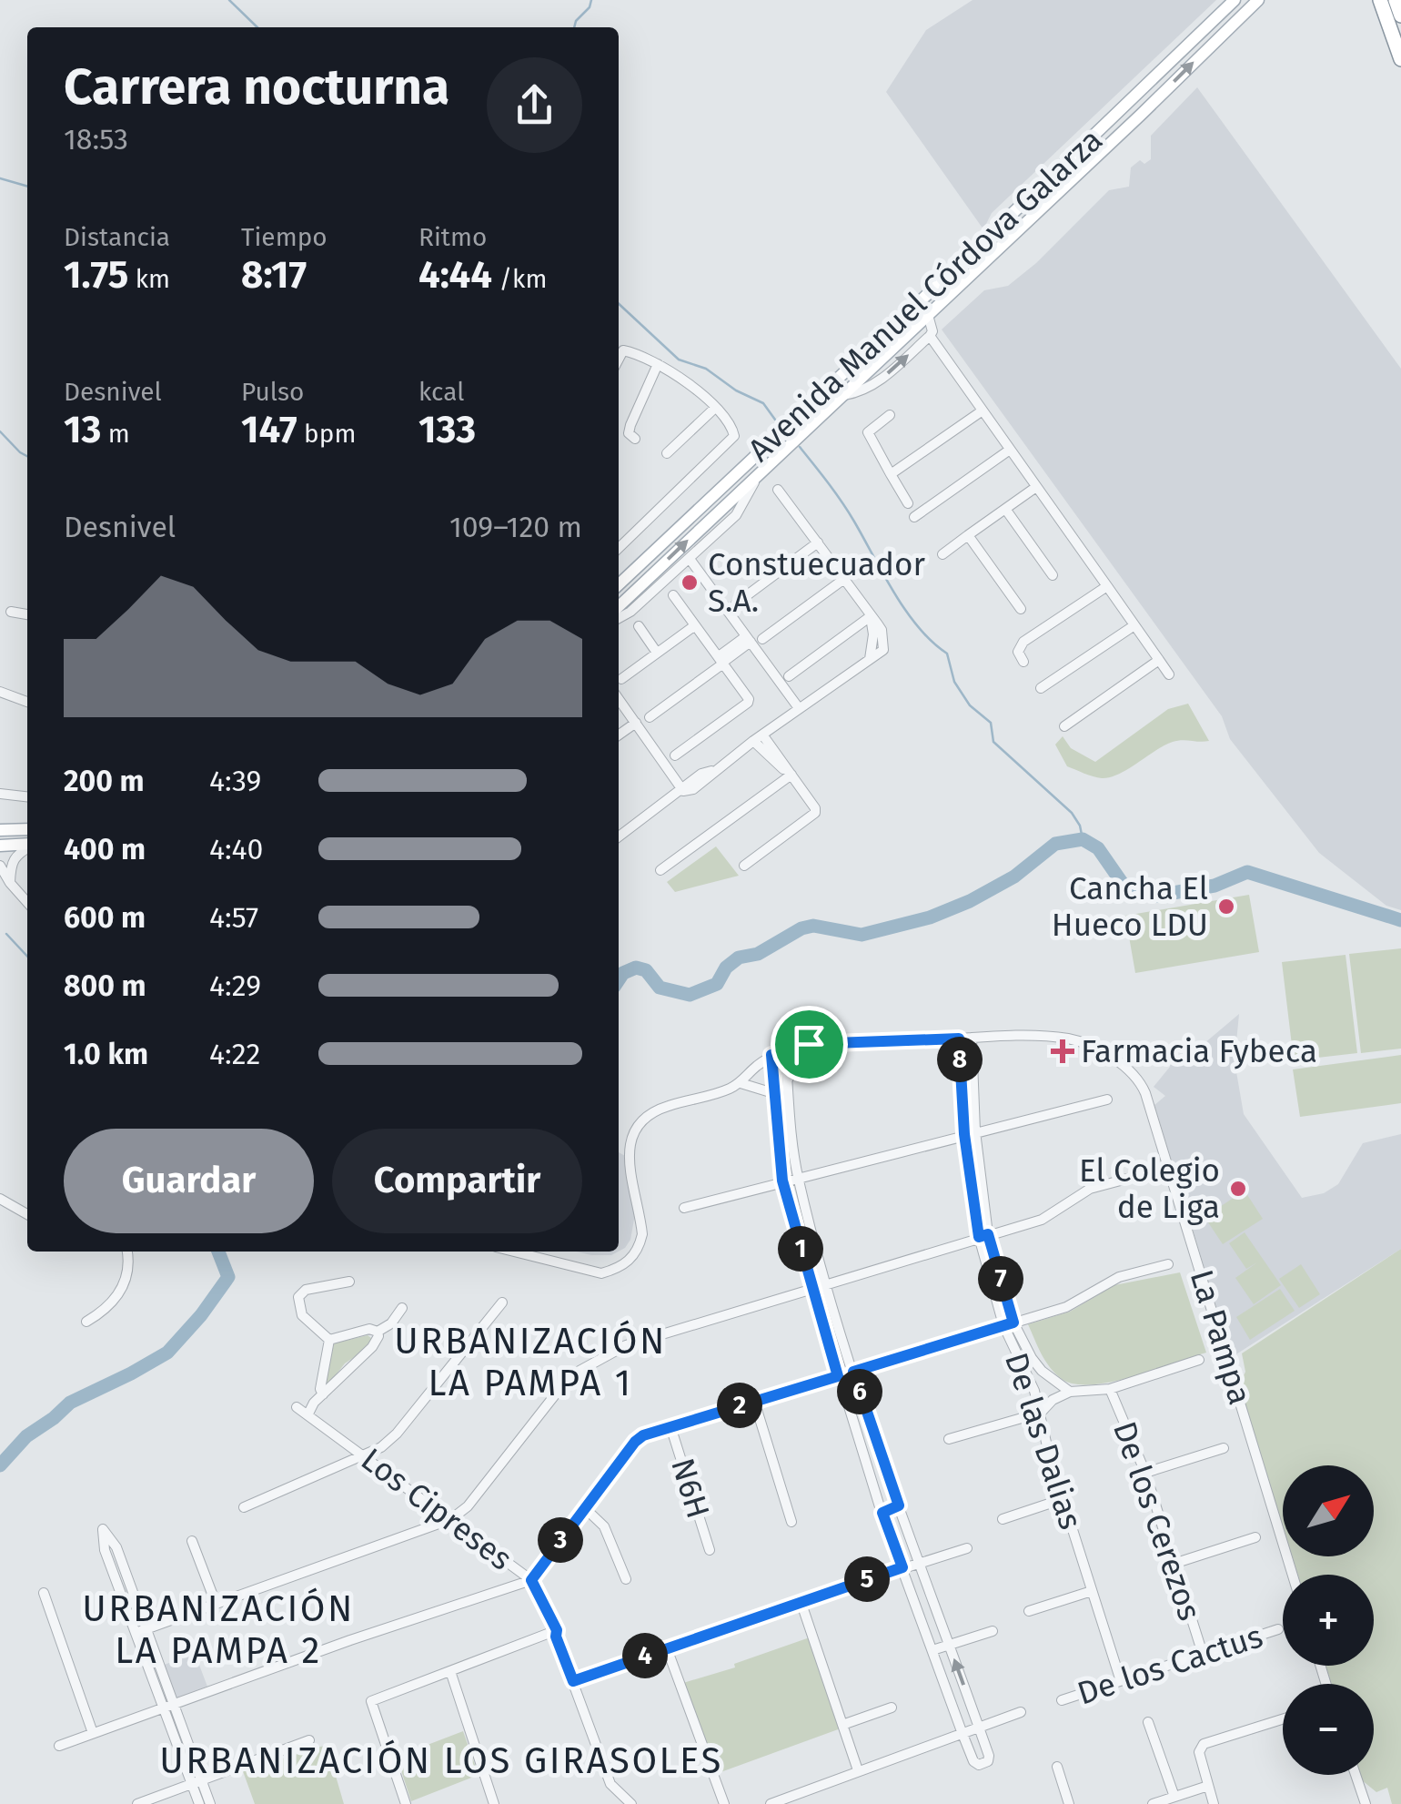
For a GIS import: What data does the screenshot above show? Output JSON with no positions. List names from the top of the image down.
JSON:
{
  "streets": {
    "main road": ["Avenida Manuel Córdova Galarza"],
    "street": [
      "La Pampa",
      "De las Dalias",
      "N6H",
      "Los Cipreses",
      "De los Cerezos",
      "De los Cactus"
    ]
  },
  "crossings": [
    ["La Pampa", "De las Dalias"],
    ["De las Dalias", "De los Cactus"],
    ["De los Cerezos", "De los Cactus"]
  ],
  "districts": ["URBANIZACIÓN LA PAMPA 1", "URBANIZACIÓN LA PAMPA 2", "URBANIZACIÓN LOS GIRASOLES"],
  "places": {
    "other": ["Constuecuador S.A.", "Cancha El Hueco LDU", "El Colegio de Liga"],
    "health": ["Farmacia Fybeca"]
  },
  "north": "top right",
  "page": {
    "heading": ["Carrera nocturna", "18:53"],
    "stats": [
      ["Distancia", "1.75 km"],
      ["Tiempo", "8:17"],
      ["Ritmo", "4:44 /km"],
      ["Desnivel", "13 m"],
      ["Pulso", "147 bpm"],
      ["kcal", "133"]
    ],
    "chart": ["Desnivel", "109–120 m"],
    "list": [
      {
        "name": "200 m",
        "note": "4:39"
      },
      {
        "name": "400 m",
        "note": "4:40"
      },
      {
        "name": "600 m",
        "note": "4:57"
      },
      {
        "name": "800 m",
        "note": "4:29"
      },
      {
        "name": "1.0 km",
        "note": "4:22"
      }
    ],
    "pins": [
      "8",
      "1",
      "7",
      "6",
      "2",
      "3",
      "5",
      "4"
    ],
    "buttons": ["Guardar", "Compartir"],
    "map_buttons": ["+", "−"]
  }
}
